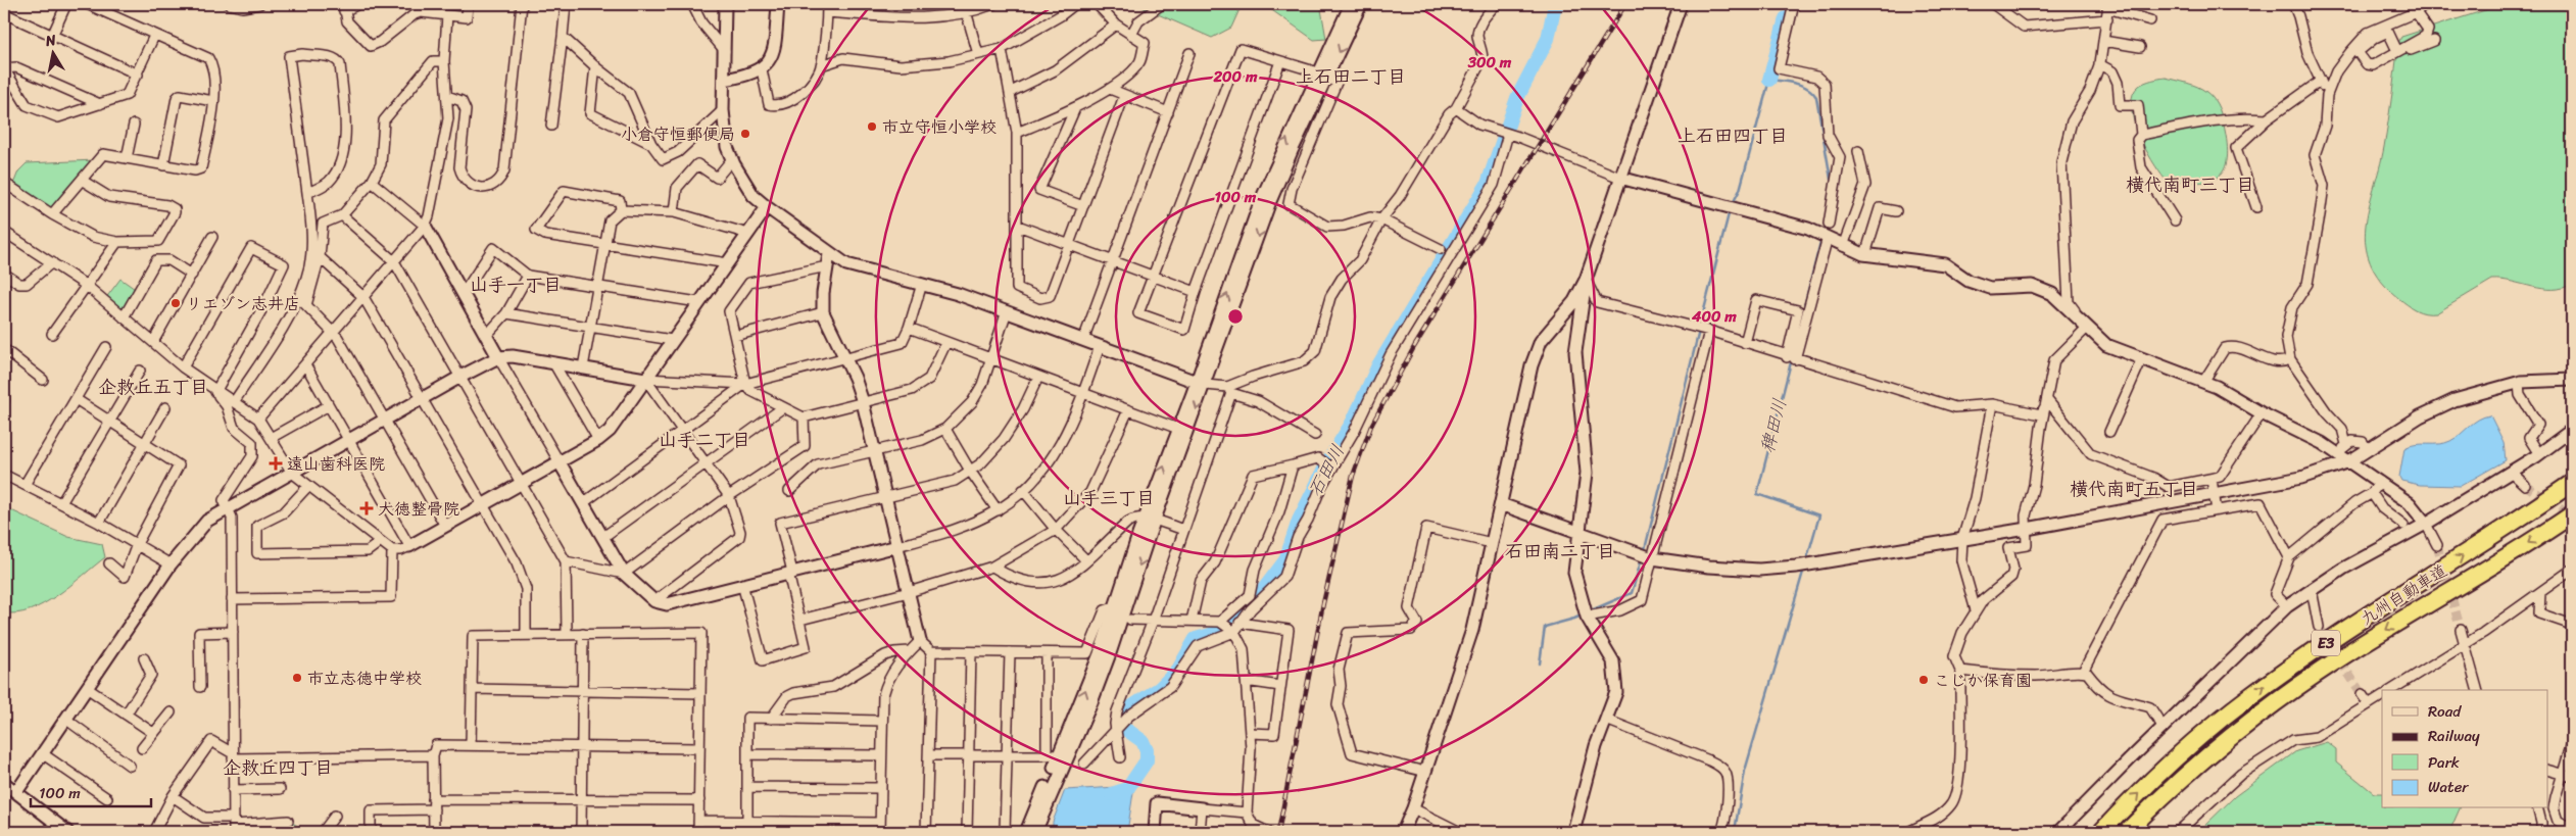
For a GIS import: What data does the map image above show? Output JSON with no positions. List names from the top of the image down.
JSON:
{
  "streets": {
    "highway": ["九州自動車道", "E3"]
  },
  "districts": [
    "上石田二丁目",
    "上石田四丁目",
    "横代南町三丁目",
    "山手一丁目",
    "企救丘五丁目",
    "山手二丁目",
    "横代南町五丁目",
    "山手三丁目",
    "石田南二丁目",
    "企救丘四丁目"
  ],
  "water": ["稗田川", "石田川"],
  "places": {
    "other": [
      "市立守恒小学校",
      "小倉守恒郵便局",
      "リエゾン志井店",
      "市立志徳中学校",
      "こじか保育園"
    ],
    "health": ["遠山歯科医院", "大徳整骨院"]
  },
  "legend": [
    "Road",
    "Railway",
    "Park",
    "Water"
  ],
  "scale_bar": "100 m",
  "north": "top",
  "rings": [
    "300 m",
    "200 m",
    "100 m",
    "400 m"
  ]
}
